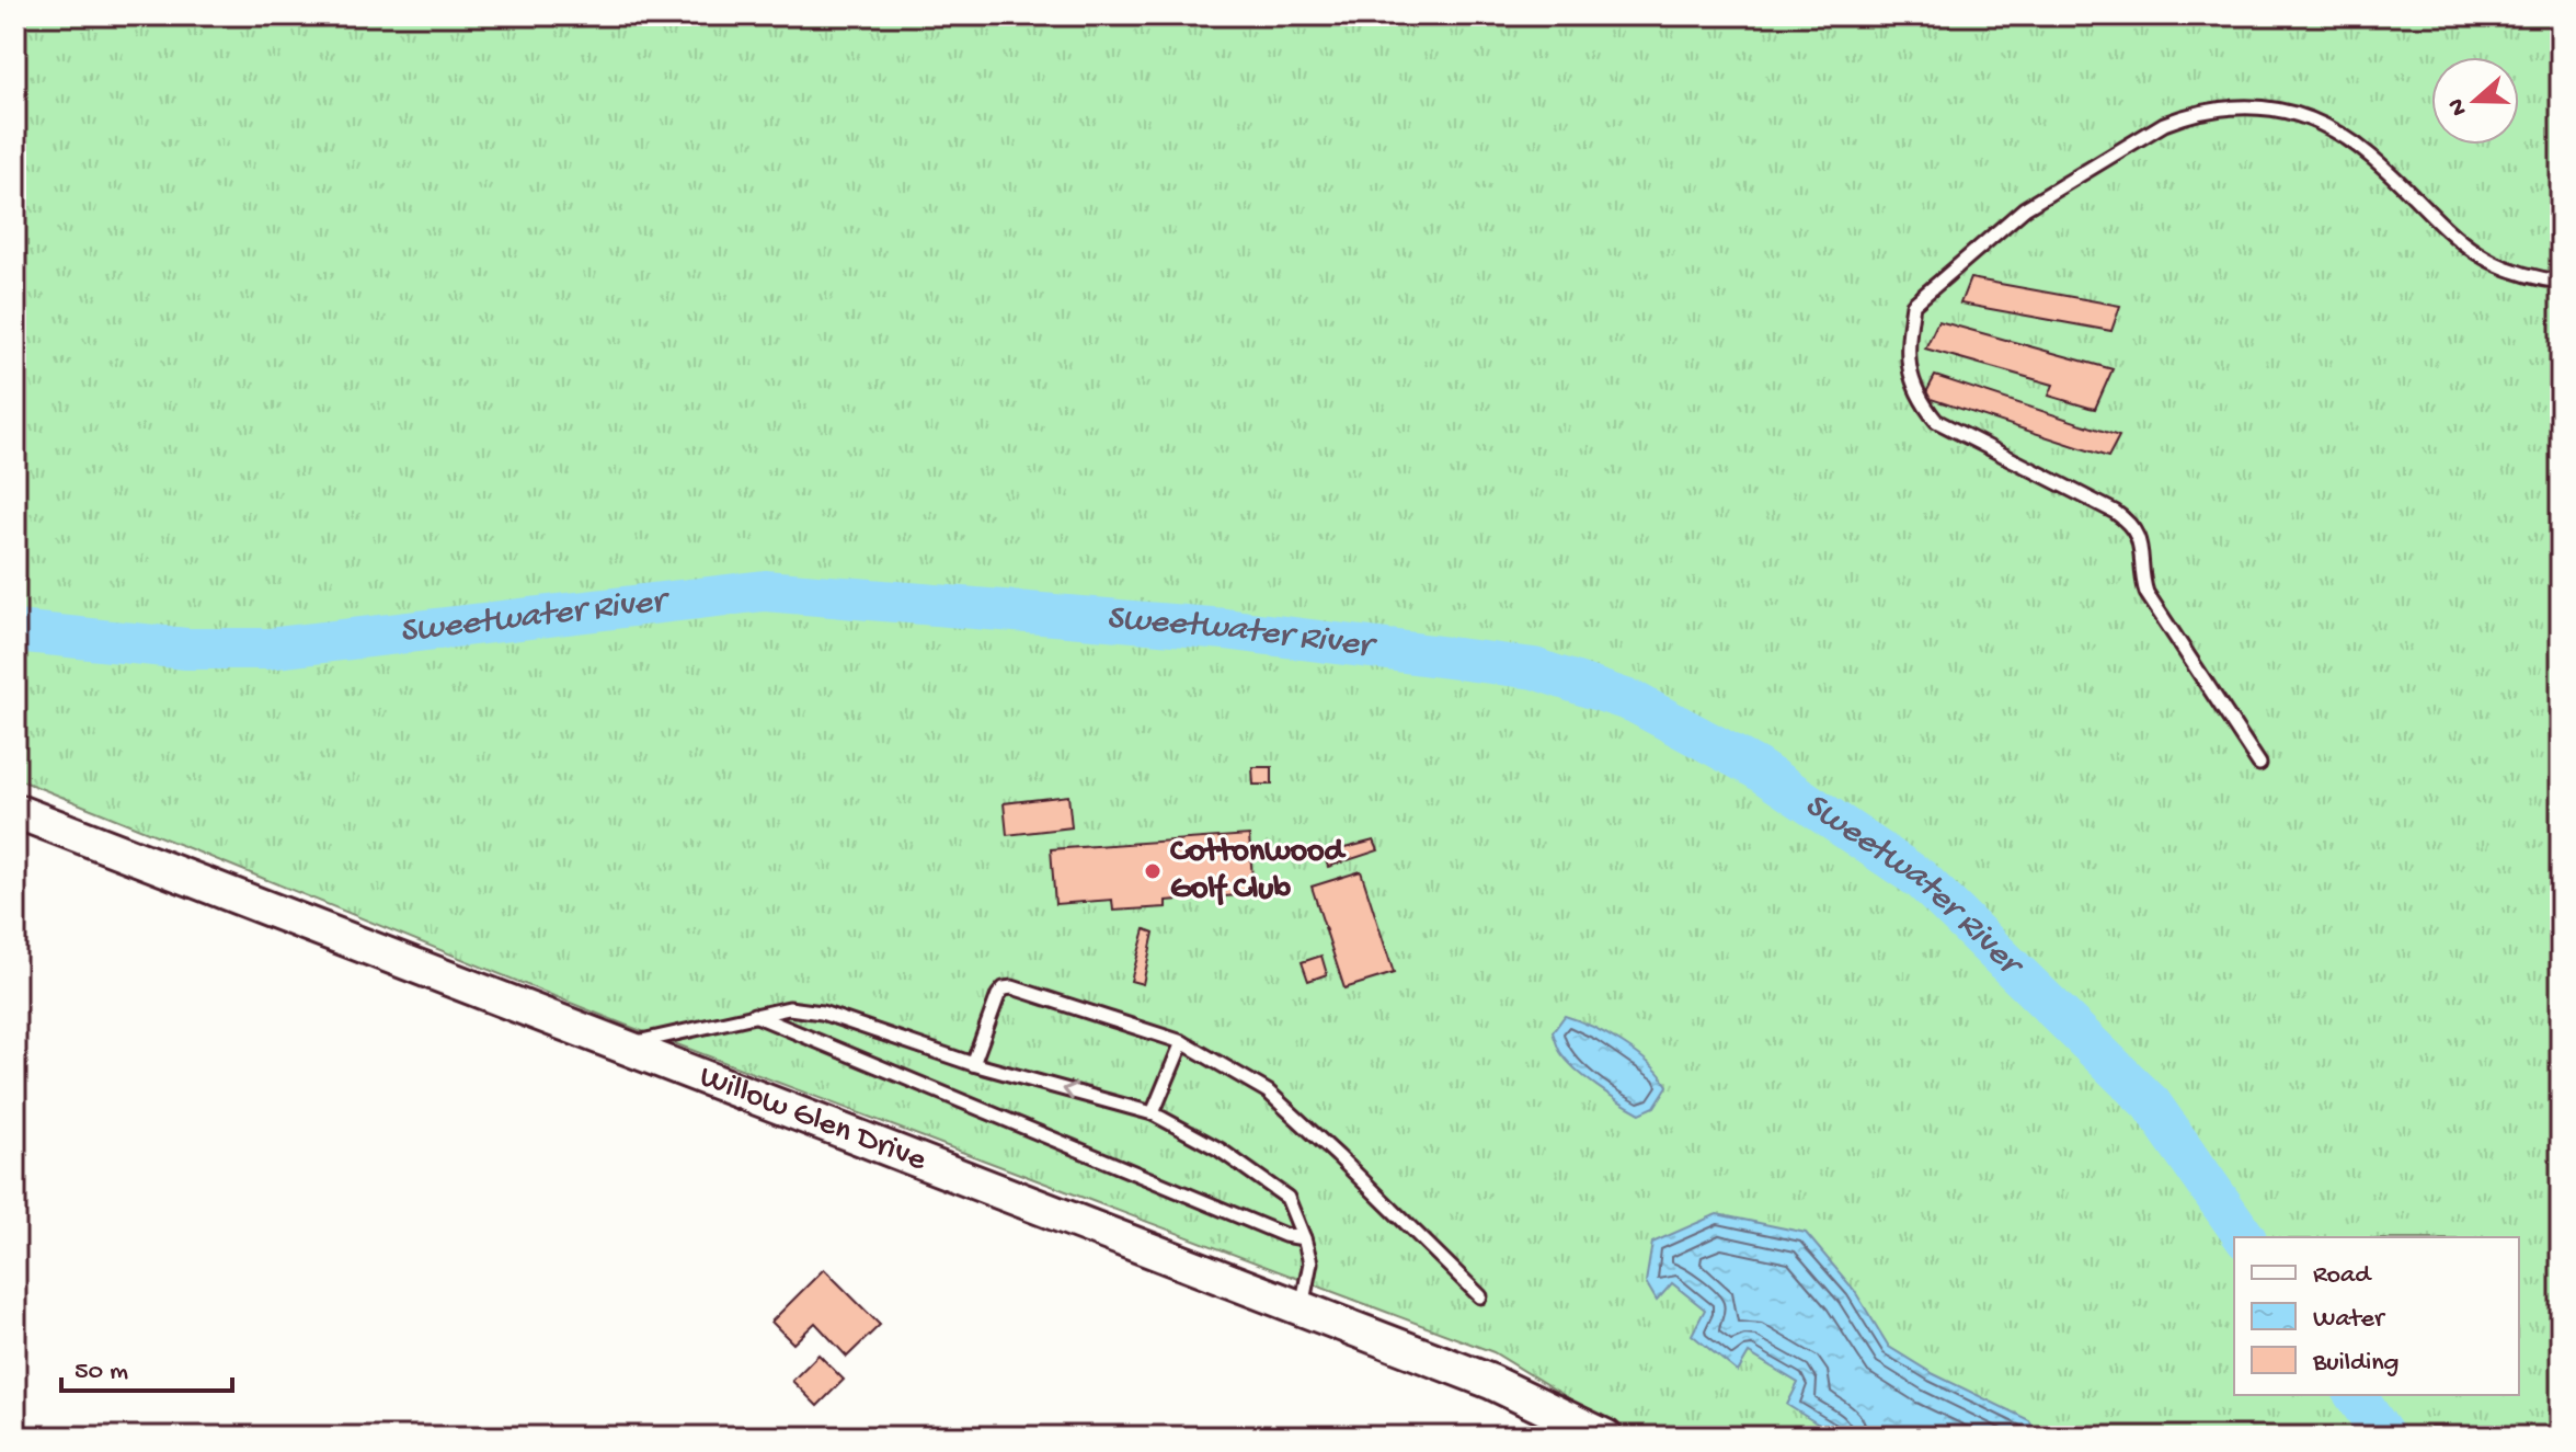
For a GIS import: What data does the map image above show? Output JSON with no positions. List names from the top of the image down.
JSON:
{
  "streets": {
    "main road": ["Willow Glen Drive"]
  },
  "water": ["Sweetwater River"],
  "places": ["Cottonwood Golf Club"],
  "legend": ["Road", "Water", "Building"],
  "scale_bar": "50 m",
  "north": "left"
}
